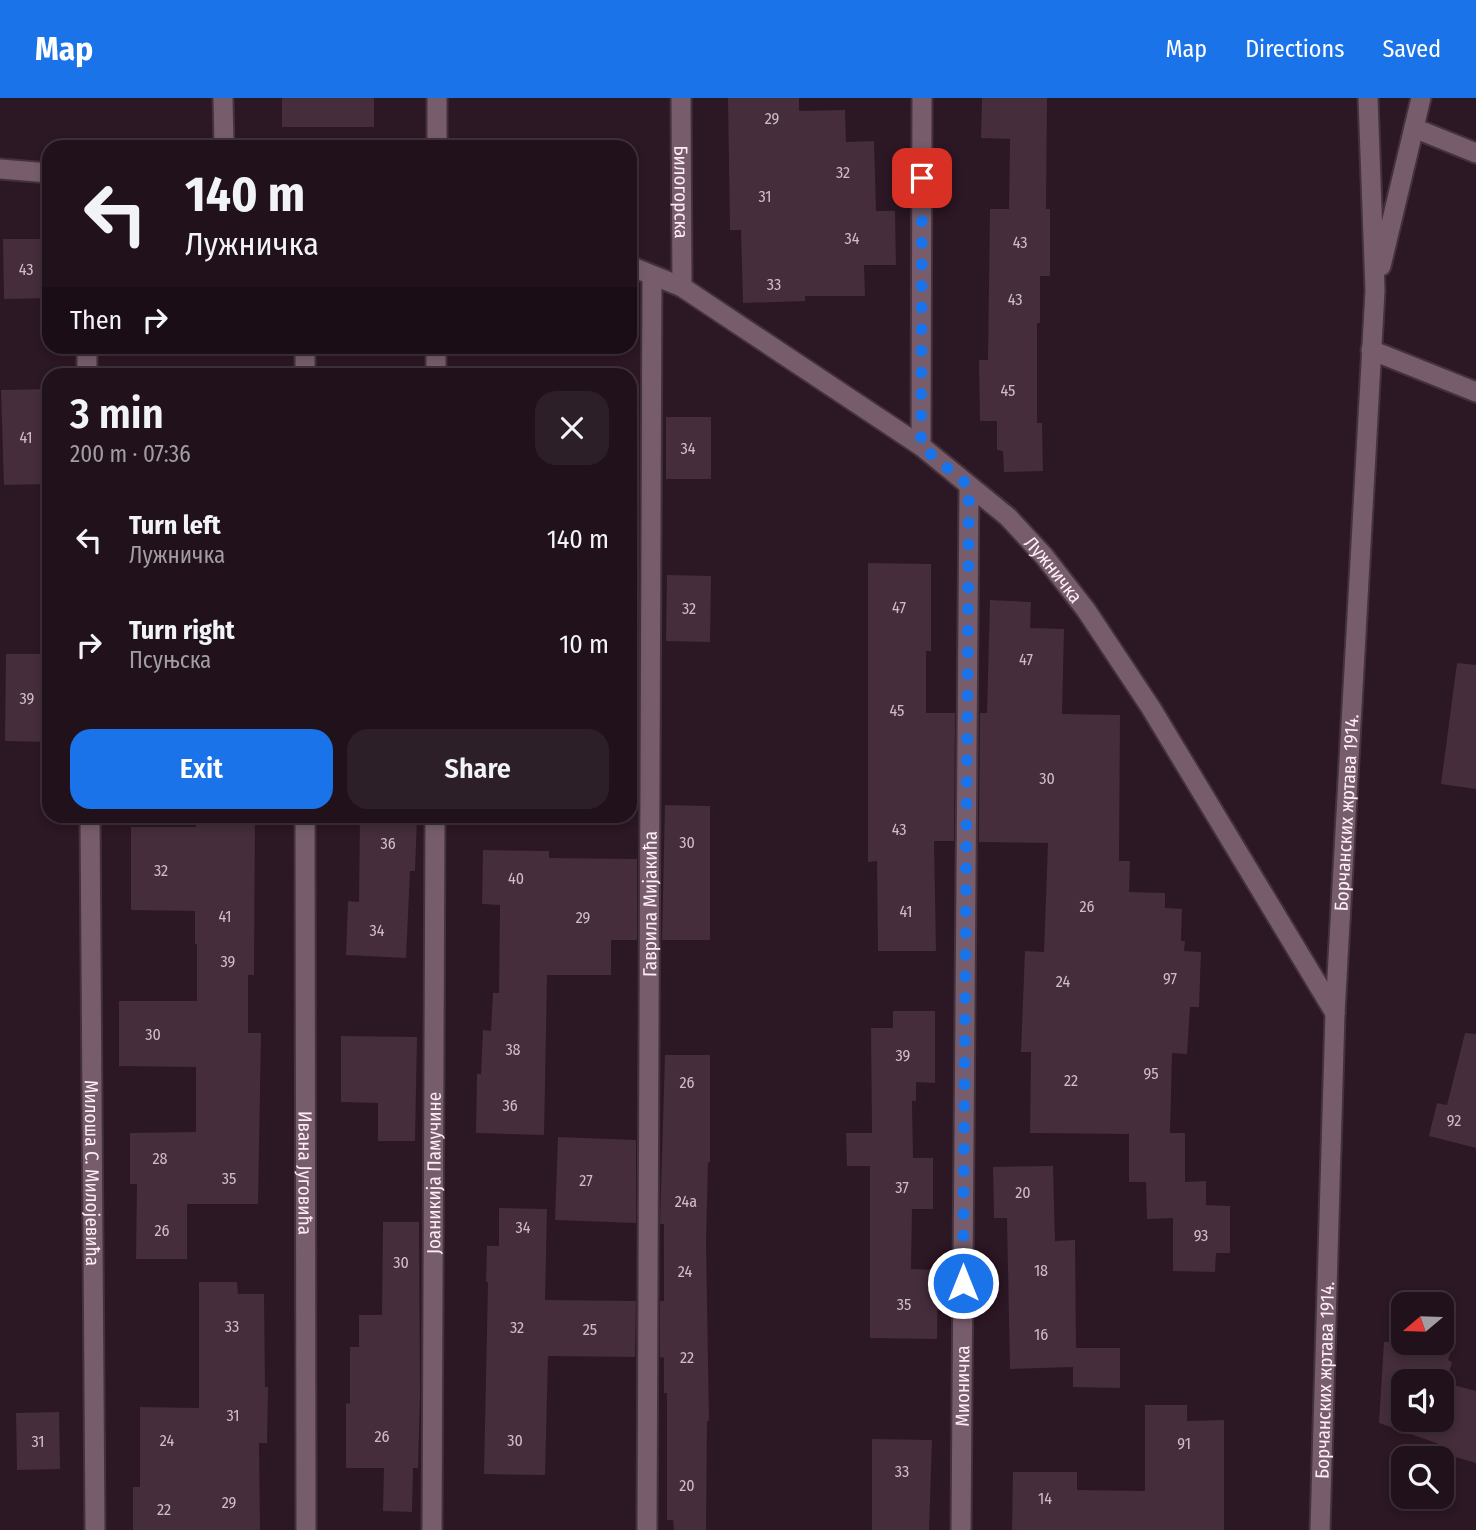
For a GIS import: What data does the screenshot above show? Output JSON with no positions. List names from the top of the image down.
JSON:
{
  "streets": {
    "street": [
      "Билогорска",
      "Лужничка",
      "Борчанских жртава 1914.",
      "Гаврила Мијакића",
      "Милоша С. Милојевића",
      "Ивана Југовића",
      "Јоаникија Памучине",
      "Мионичка"
    ]
  },
  "crossings": [
    ["Билогорска", "Лужничка"],
    ["Лужничка", "Борчанских жртава 1914."],
    ["Лужничка", "Гаврила Мијакића"],
    ["Лужничка", "Мионичка"]
  ],
  "house_numbers": [
    "29",
    "32",
    "31",
    "34",
    "43",
    "43",
    "33",
    "43",
    "45",
    "41",
    "34",
    "47",
    "32",
    "47",
    "39",
    "45",
    "30",
    "43",
    "30",
    "36",
    "32",
    "40",
    "26",
    "41",
    "41",
    "29",
    "34",
    "39",
    "97",
    "24",
    "30",
    "38",
    "39",
    "95",
    "22",
    "26",
    "36",
    "92",
    "28",
    "35",
    "27",
    "37",
    "20",
    "24a",
    "34",
    "26",
    "93",
    "30",
    "18",
    "24",
    "35",
    "33",
    "32",
    "25",
    "16",
    "22",
    "31",
    "26",
    "24",
    "30",
    "31",
    "91",
    "33",
    "20",
    "14",
    "29",
    "22"
  ],
  "north": "left",
  "page": {
    "header": "Map",
    "nav": ["Map", "Directions", "Saved"],
    "turn": ["140 m", "Лужничка"],
    "then": "Then",
    "heading": ["3 min", "200 m · 07:36"],
    "list": [
      {
        "name": "Turn left",
        "note": "Лужничка",
        "value": "140 m"
      },
      {
        "name": "Turn right",
        "note": "Псуњска",
        "value": "10 m"
      }
    ],
    "buttons": ["Exit", "Share"]
  }
}
